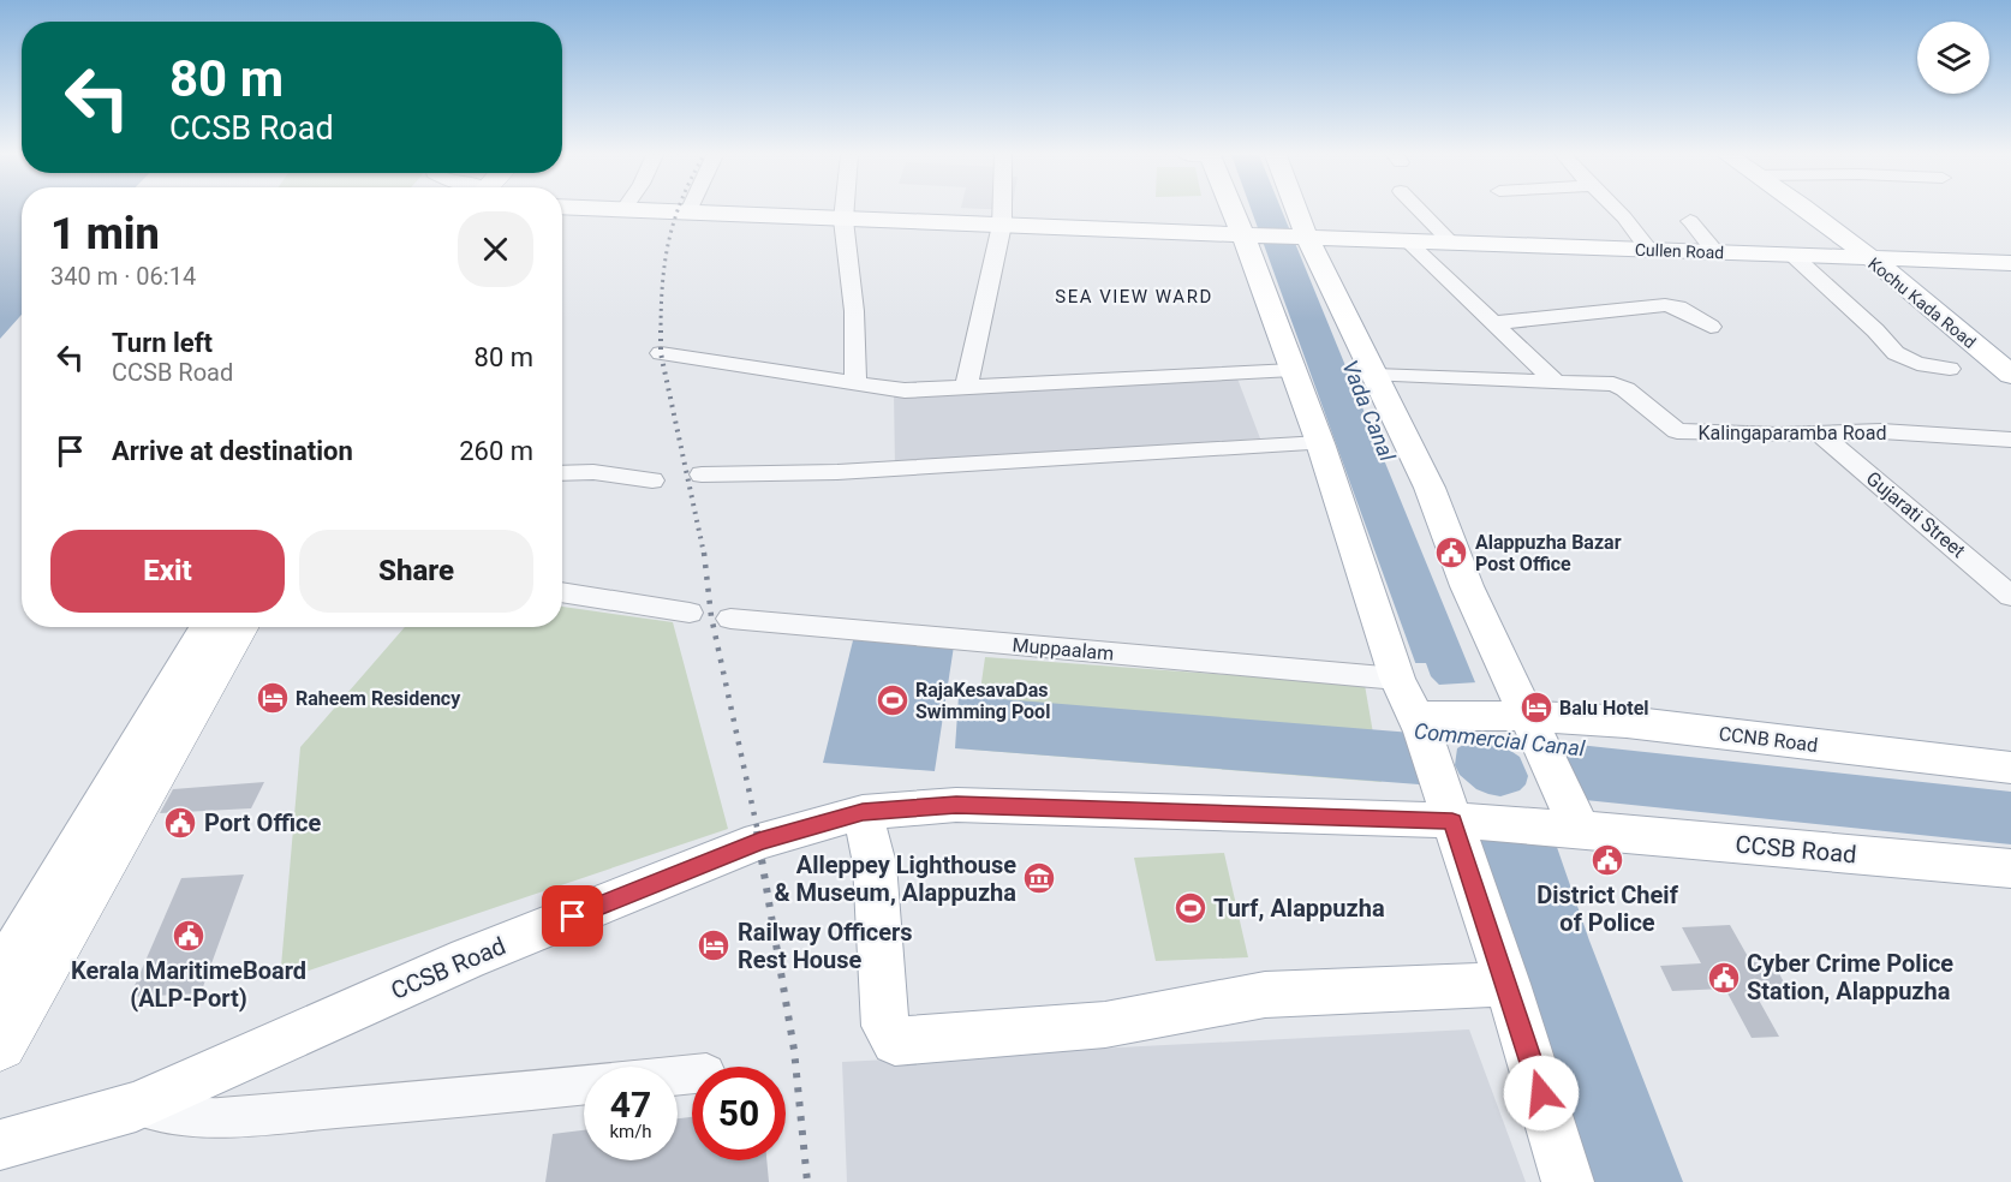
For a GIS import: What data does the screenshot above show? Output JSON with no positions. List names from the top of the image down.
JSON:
{
  "streets": {
    "main road": [
      "Cullen Road",
      "Kochu Kada Road",
      "CCNB Road",
      "CCSB Road"
    ],
    "street": ["Kalingaparamba Road", "Gujarati Street", "Muppaalam"]
  },
  "crossings": [
    ["Cullen Road", "Kochu Kada Road"],
    ["Kalingaparamba Road", "Gujarati Street"]
  ],
  "districts": ["SEA VIEW WARD"],
  "water": ["Vada Canal", "Commercial Canal"],
  "places": {
    "public building": [
      "Alappuzha Bazar Post Office",
      "Port Office",
      "District Cheif of Police",
      "Kerala MaritimeBoard (ALP-Port)",
      "Cyber Crime Police Station, Alappuzha"
    ],
    "hotel": ["Raheem Residency", "Balu Hotel", "Railway Officers Rest House"],
    "sports": ["RajaKesavaDas Swimming Pool", "Turf, Alappuzha"],
    "museum": ["Alleppey Lighthouse & Museum, Alappuzha"]
  },
  "page": {
    "turn": ["80 m", "CCSB Road"],
    "heading": ["1 min", "340 m · 06:14"],
    "list": [
      {
        "name": "Turn left",
        "note": "CCSB Road",
        "value": "80 m"
      },
      {
        "name": "Arrive at destination",
        "value": "260 m"
      }
    ],
    "buttons": ["Exit", "Share"],
    "speed": "47 km/h",
    "limit": "50"
  }
}
